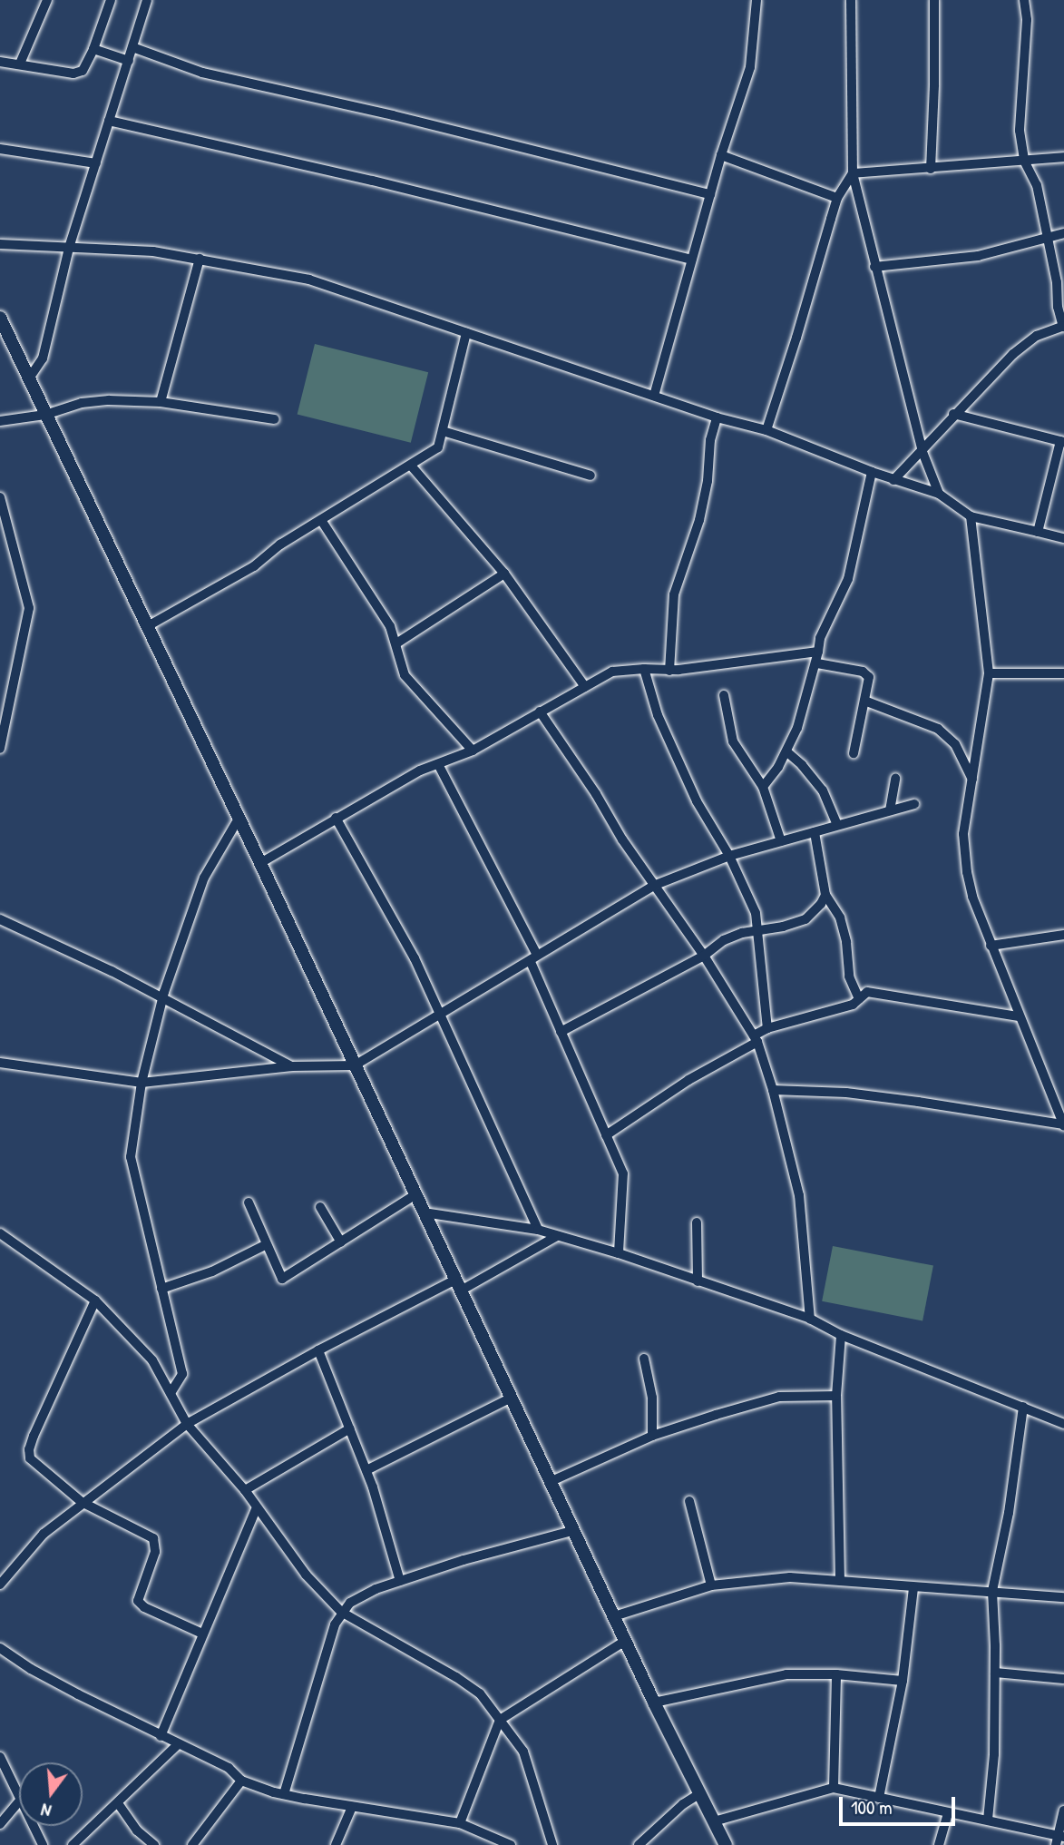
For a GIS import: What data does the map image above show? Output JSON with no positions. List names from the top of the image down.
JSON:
{
  "scale_bar": "100 m",
  "north": "bottom"
}
